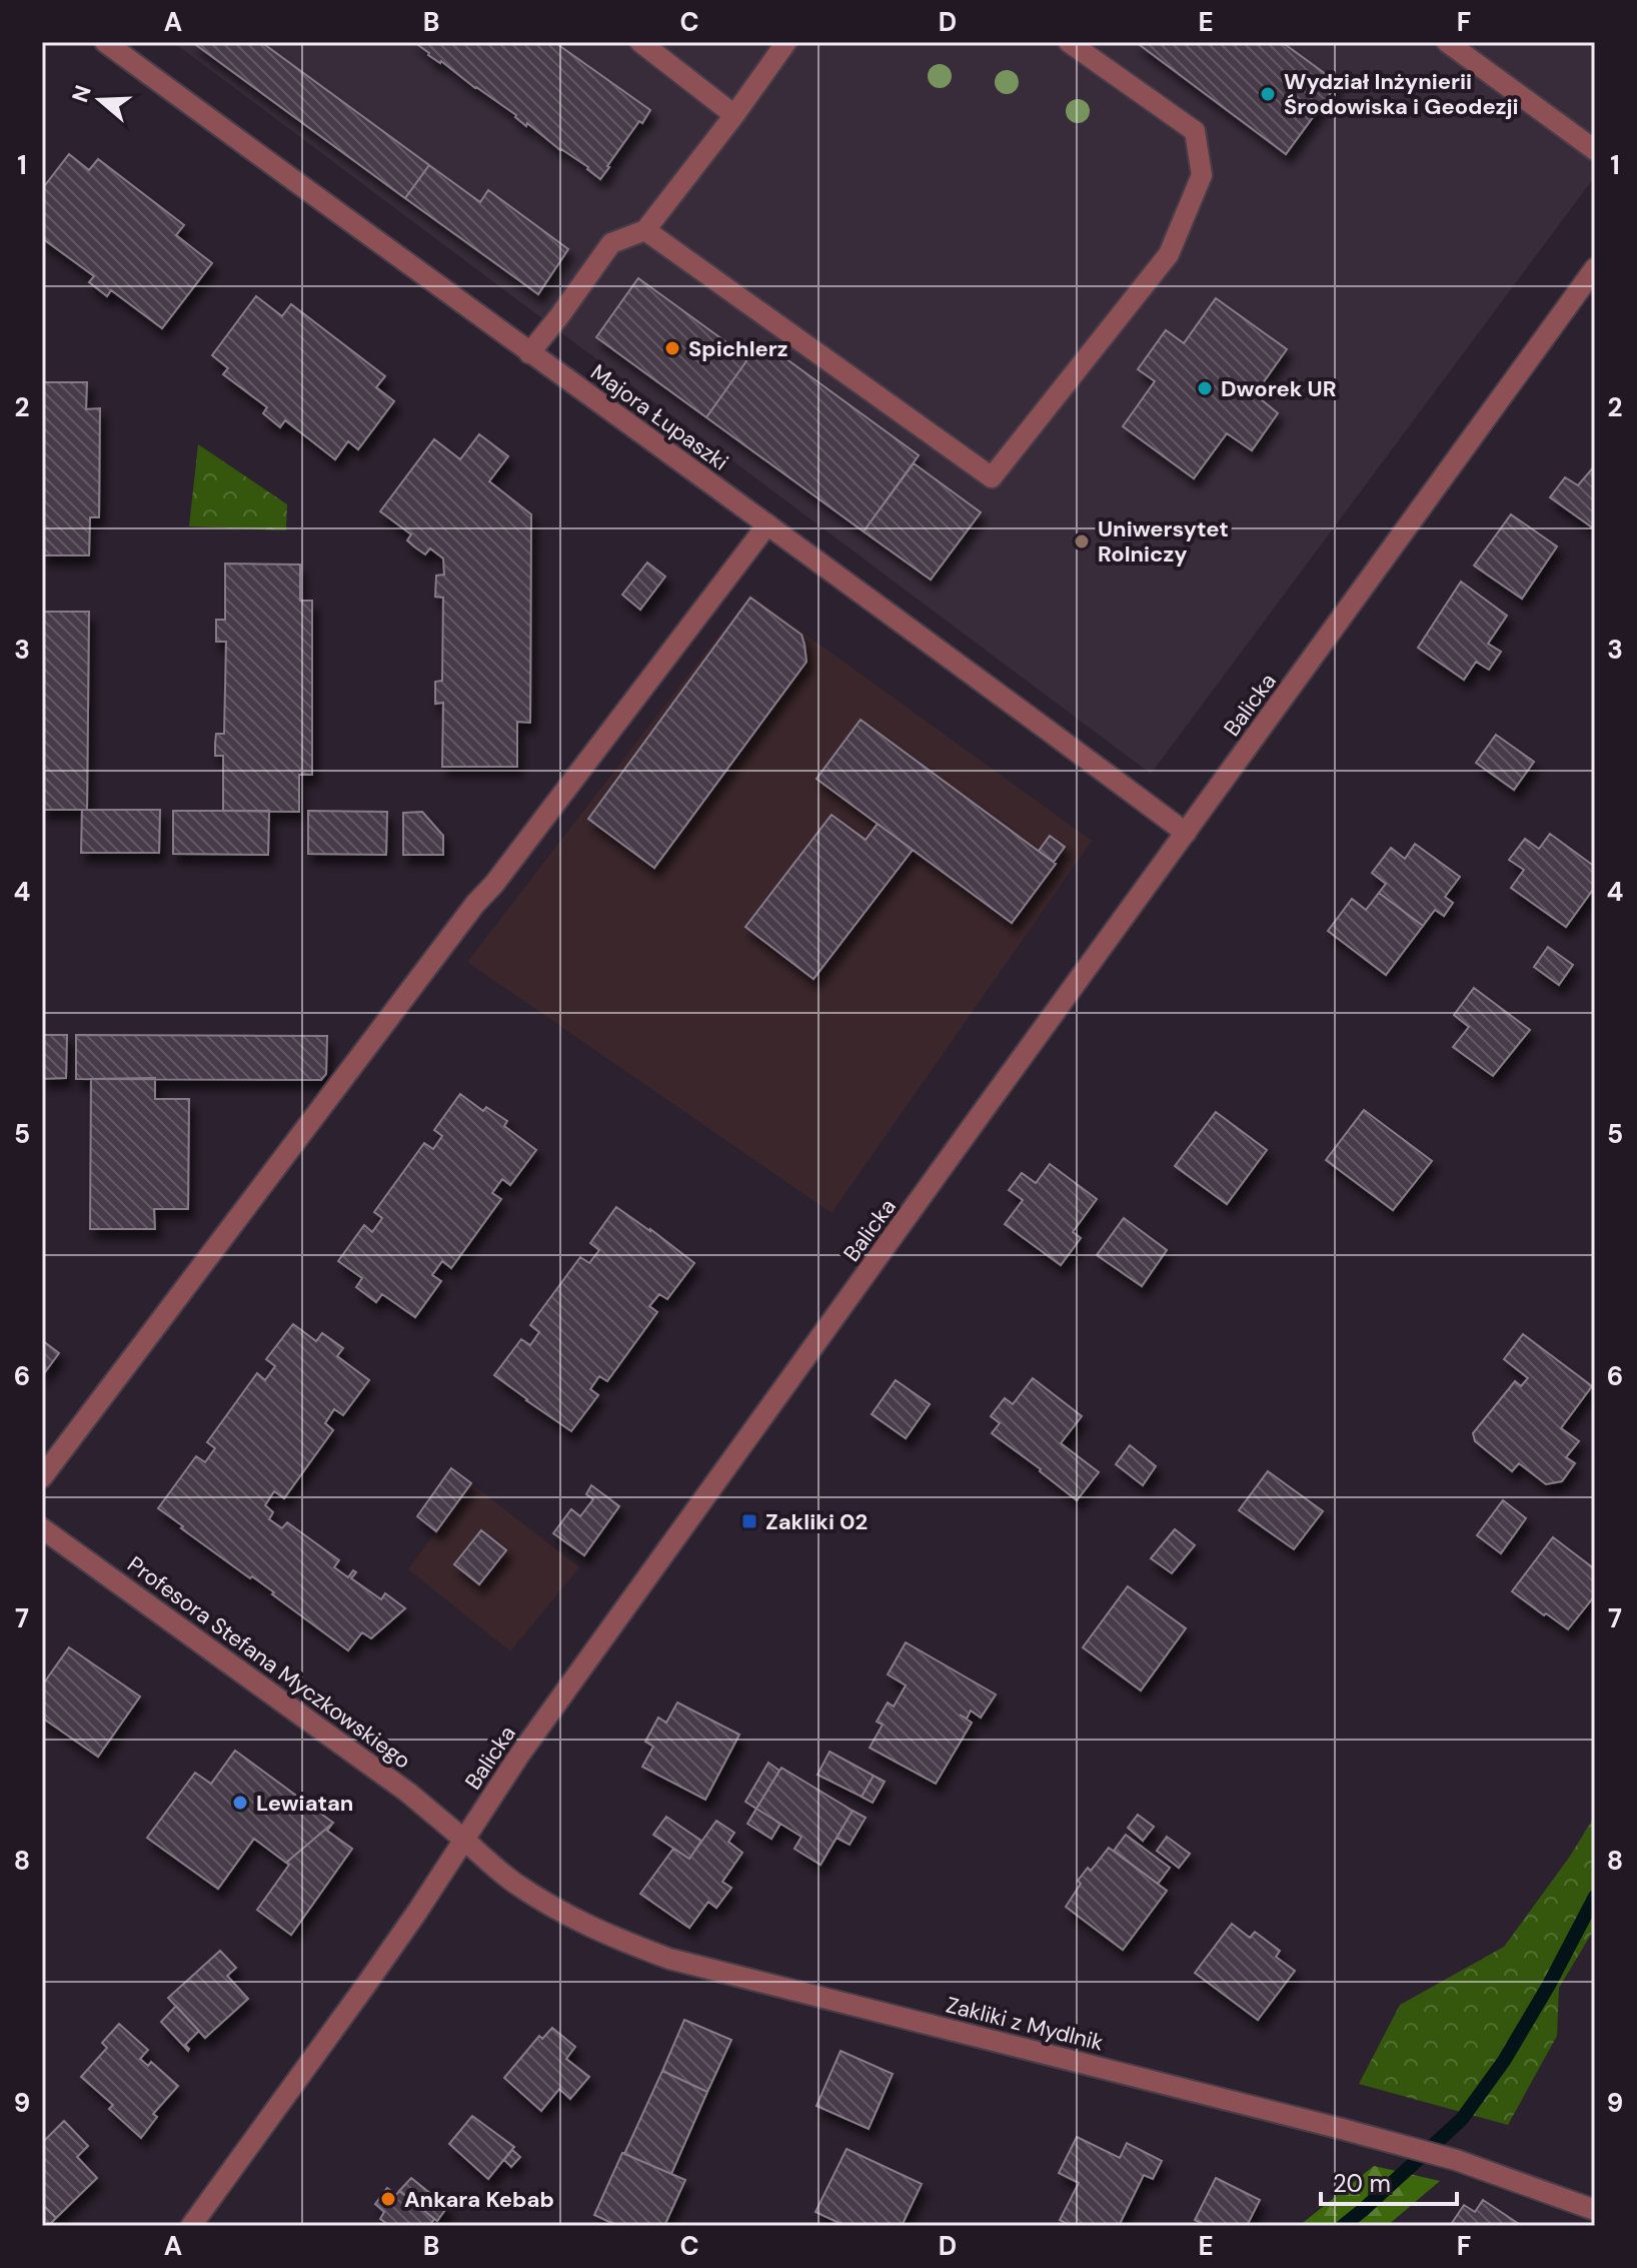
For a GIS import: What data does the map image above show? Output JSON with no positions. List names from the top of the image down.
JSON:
{
  "streets": {
    "street": [
      "Majora Łupaszki",
      "Balicka",
      "Profesora Stefana Myczkowskiego",
      "Zakliki z Mydlnik"
    ]
  },
  "crossings": [
    ["Majora Łupaszki", "Balicka"],
    ["Balicka", "Profesora Stefana Myczkowskiego"],
    ["Balicka", "Zakliki z Mydlnik"],
    ["Profesora Stefana Myczkowskiego", "Zakliki z Mydlnik"]
  ],
  "places": {
    "other": [
      "Wydział Inżynierii Środowiska i Geodezji",
      "Spichlerz",
      "Dworek UR",
      "Uniwersytet Rolniczy",
      "Lewiatan",
      "Ankara Kebab"
    ],
    "transit": ["Zakliki 02"]
  },
  "scale_bar": "20 m",
  "north": "left",
  "grid": {
    "columns": [
      "A",
      "B",
      "C",
      "D",
      "E",
      "F"
    ],
    "rows": [
      "1",
      "2",
      "3",
      "4",
      "5",
      "6",
      "7",
      "8",
      "9"
    ]
  }
}
